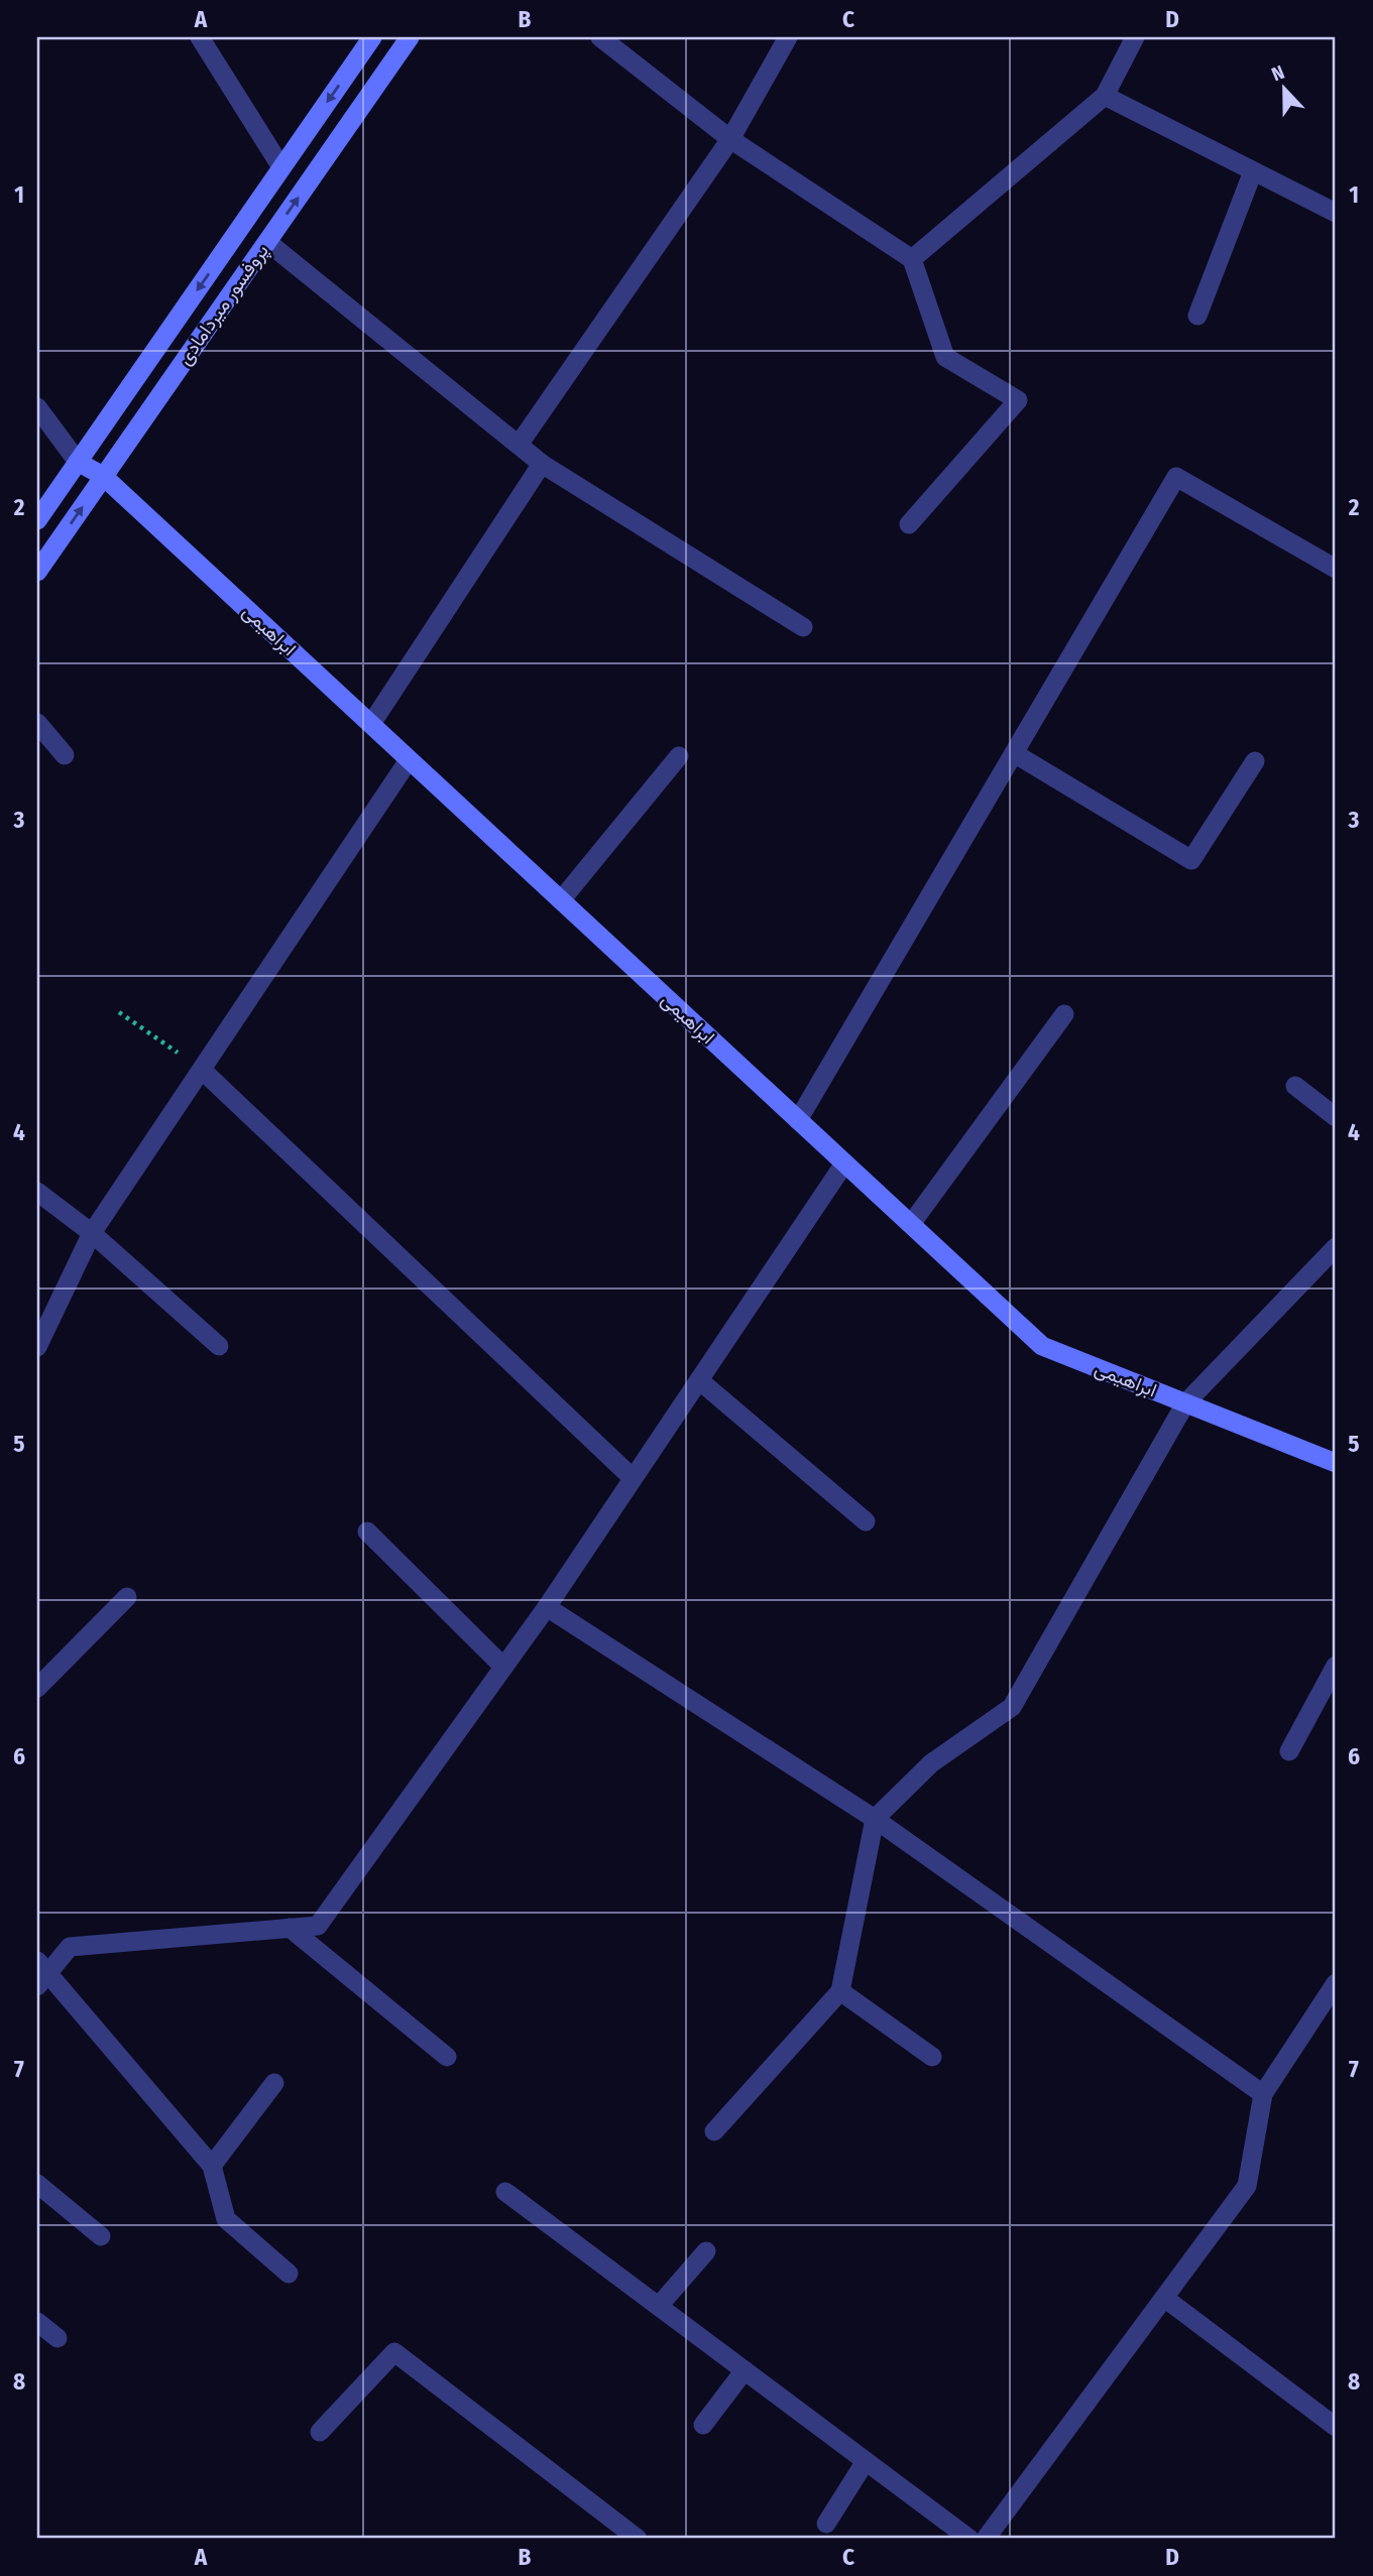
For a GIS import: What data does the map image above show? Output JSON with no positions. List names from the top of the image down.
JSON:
{
  "streets": {
    "main road": ["پروفسور میردامادی", "ابراهیمی"]
  },
  "crossings": [
    ["پروفسور میردامادی", "ابراهیمی"]
  ],
  "north": "top",
  "grid": {
    "columns": [
      "A",
      "B",
      "C",
      "D"
    ],
    "rows": [
      "1",
      "2",
      "3",
      "4",
      "5",
      "6",
      "7",
      "8"
    ]
  }
}
